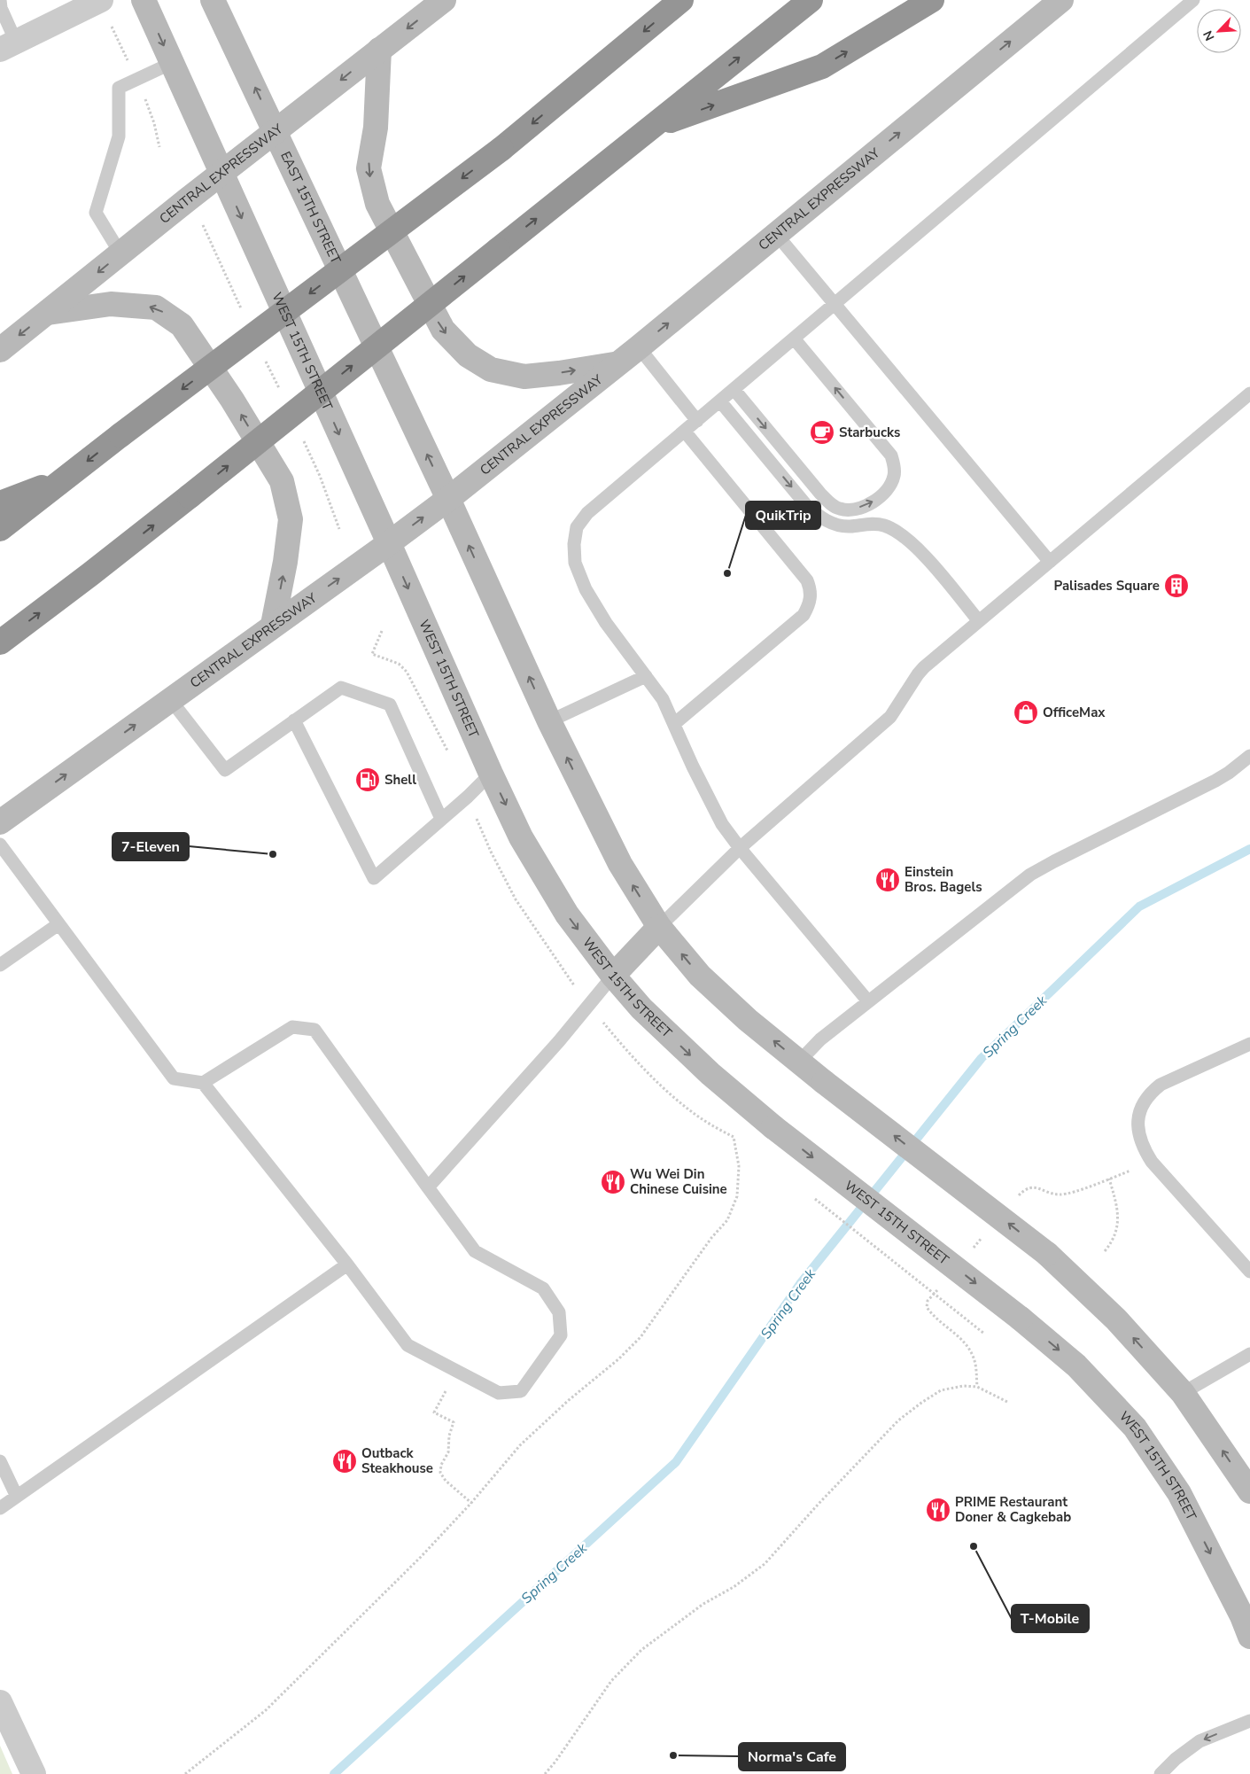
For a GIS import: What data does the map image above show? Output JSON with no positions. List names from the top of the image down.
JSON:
{
  "streets": {
    "main road": ["CENTRAL EXPRESSWAY", "EAST 15TH STREET", "WEST 15TH STREET"]
  },
  "crossings": [
    ["CENTRAL EXPRESSWAY", "EAST 15TH STREET"],
    ["CENTRAL EXPRESSWAY", "WEST 15TH STREET"]
  ],
  "one_way": ["EAST 15TH STREET"],
  "water": ["Spring Creek"],
  "places": {
    "cafe": ["Starbucks"],
    "other": [
      "QuikTrip",
      "7-Eleven",
      "T-Mobile",
      "Norma's Cafe"
    ],
    "building": ["Palisades Square"],
    "shop": ["OfficeMax"],
    "fuel station": ["Shell"],
    "restaurant": [
      "Einstein Bros. Bagels",
      "Wu Wei Din Chinese Cuisine",
      "Outback Steakhouse",
      "PRIME Restaurant Doner & Cagkebab"
    ]
  },
  "north": "bottom left"
}
